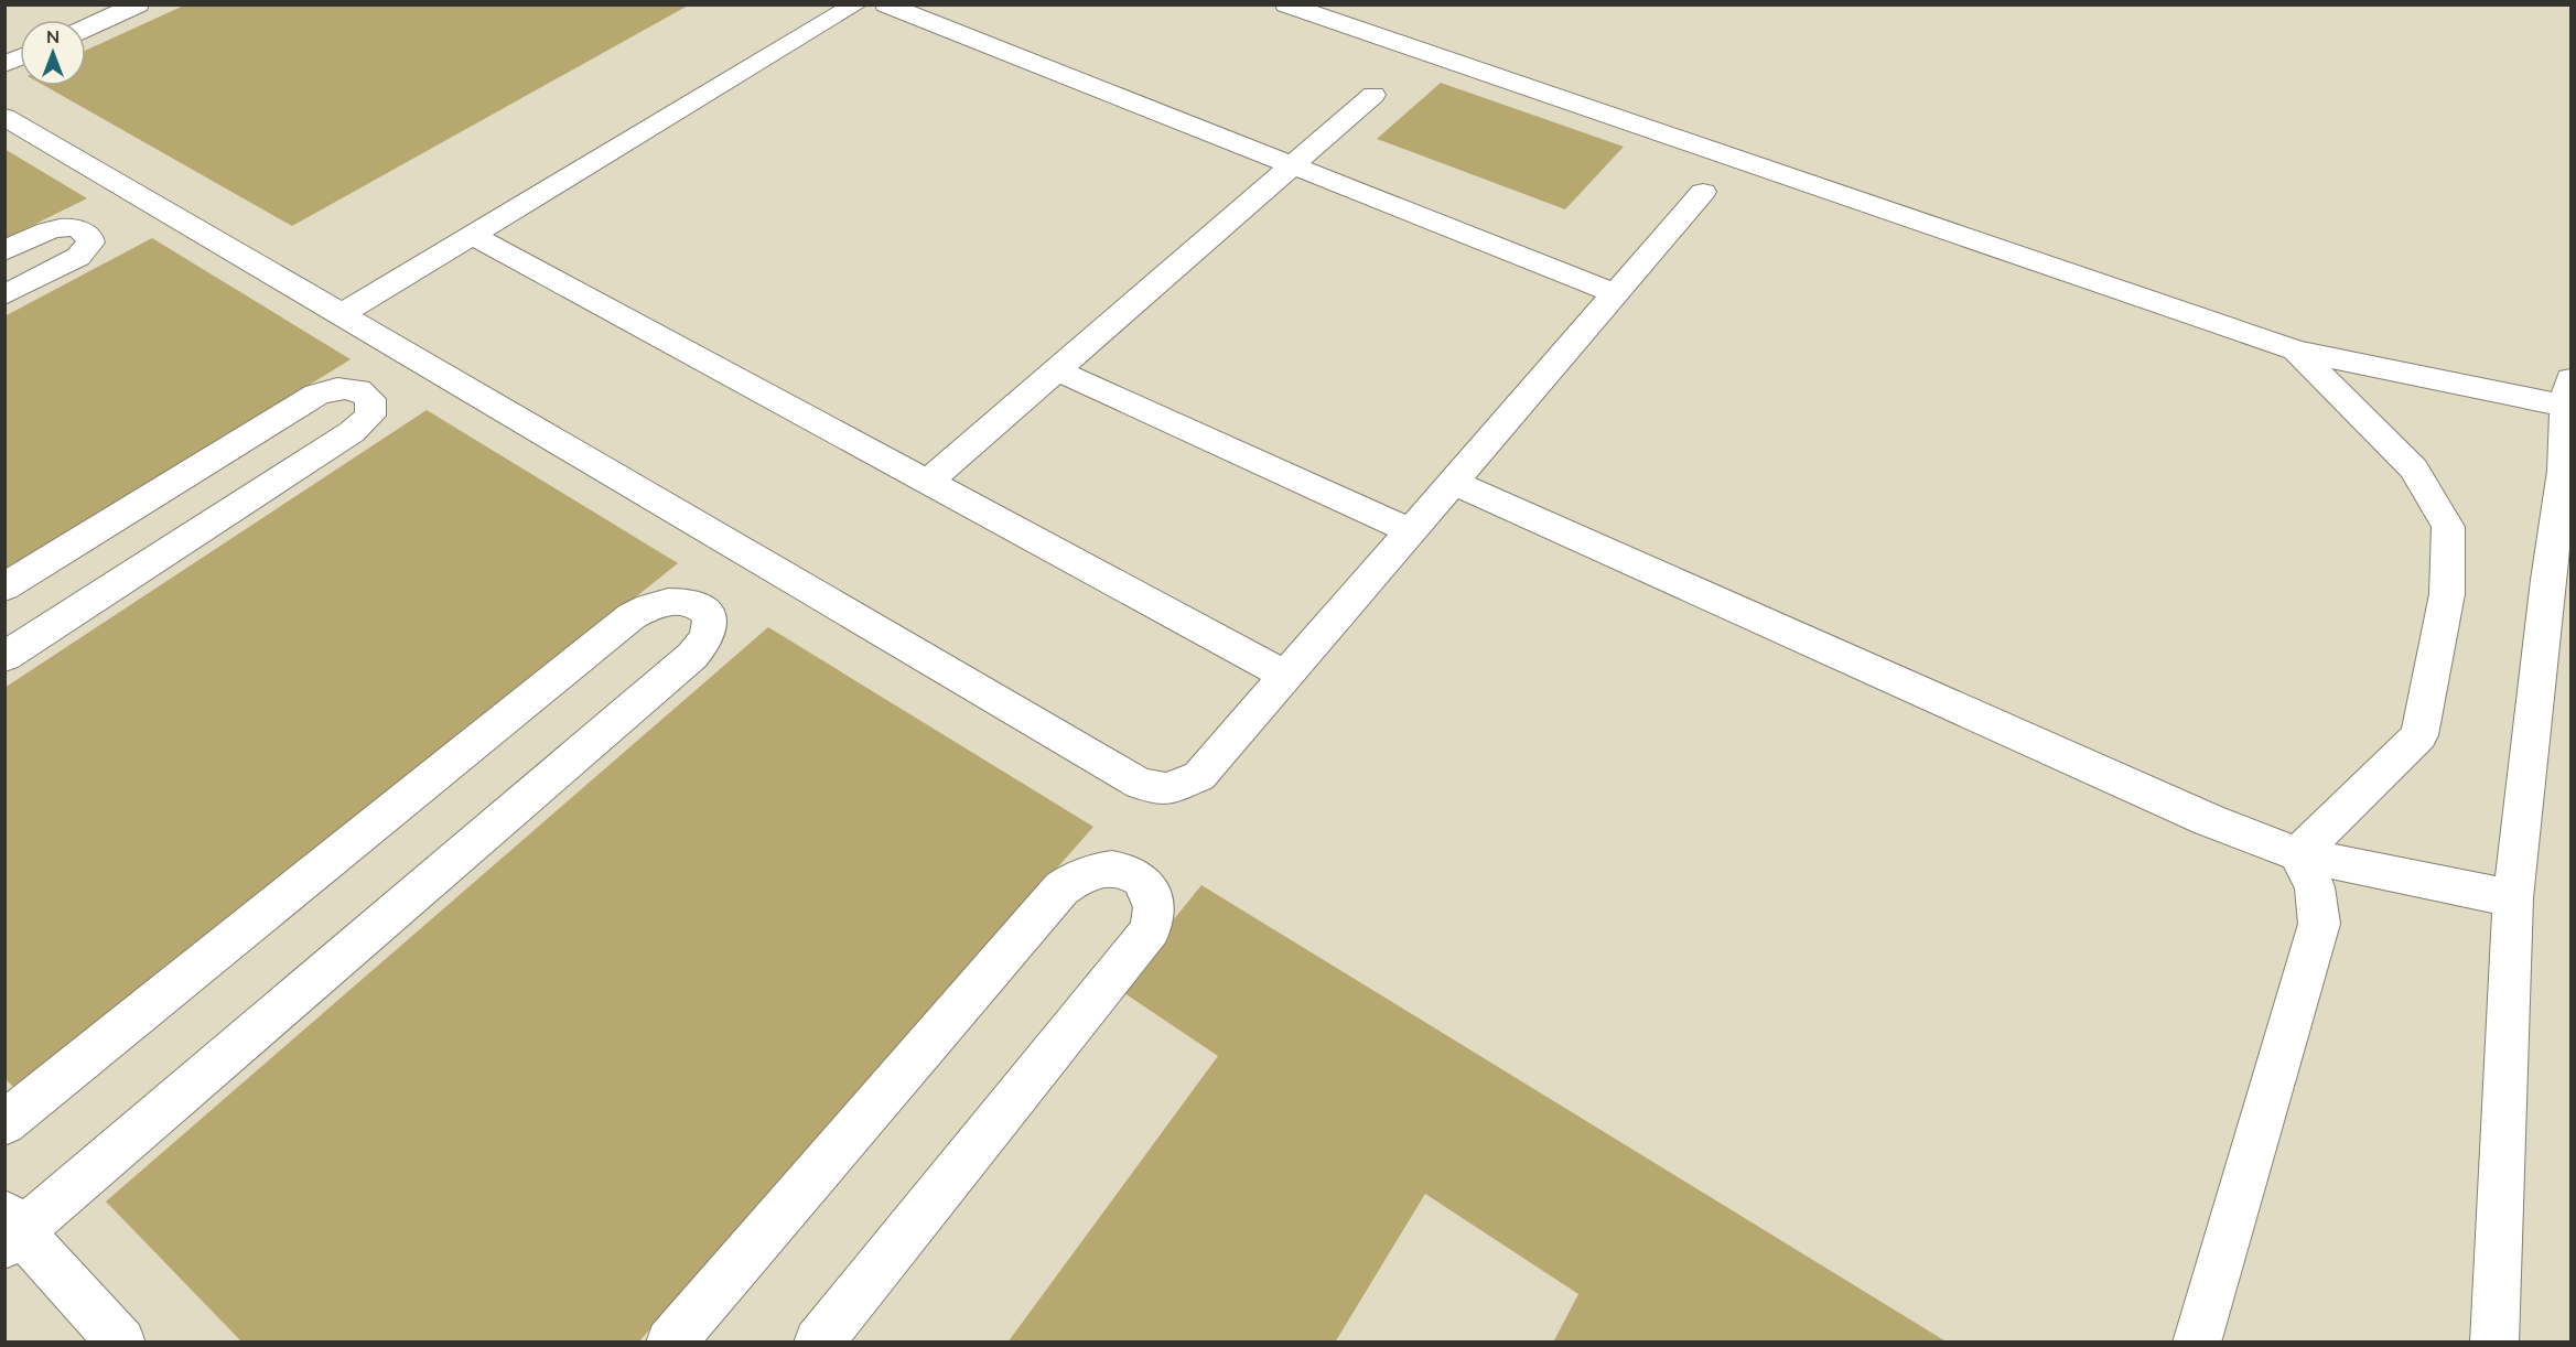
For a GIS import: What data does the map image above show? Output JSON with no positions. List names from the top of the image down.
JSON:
{
  "north": "top"
}
